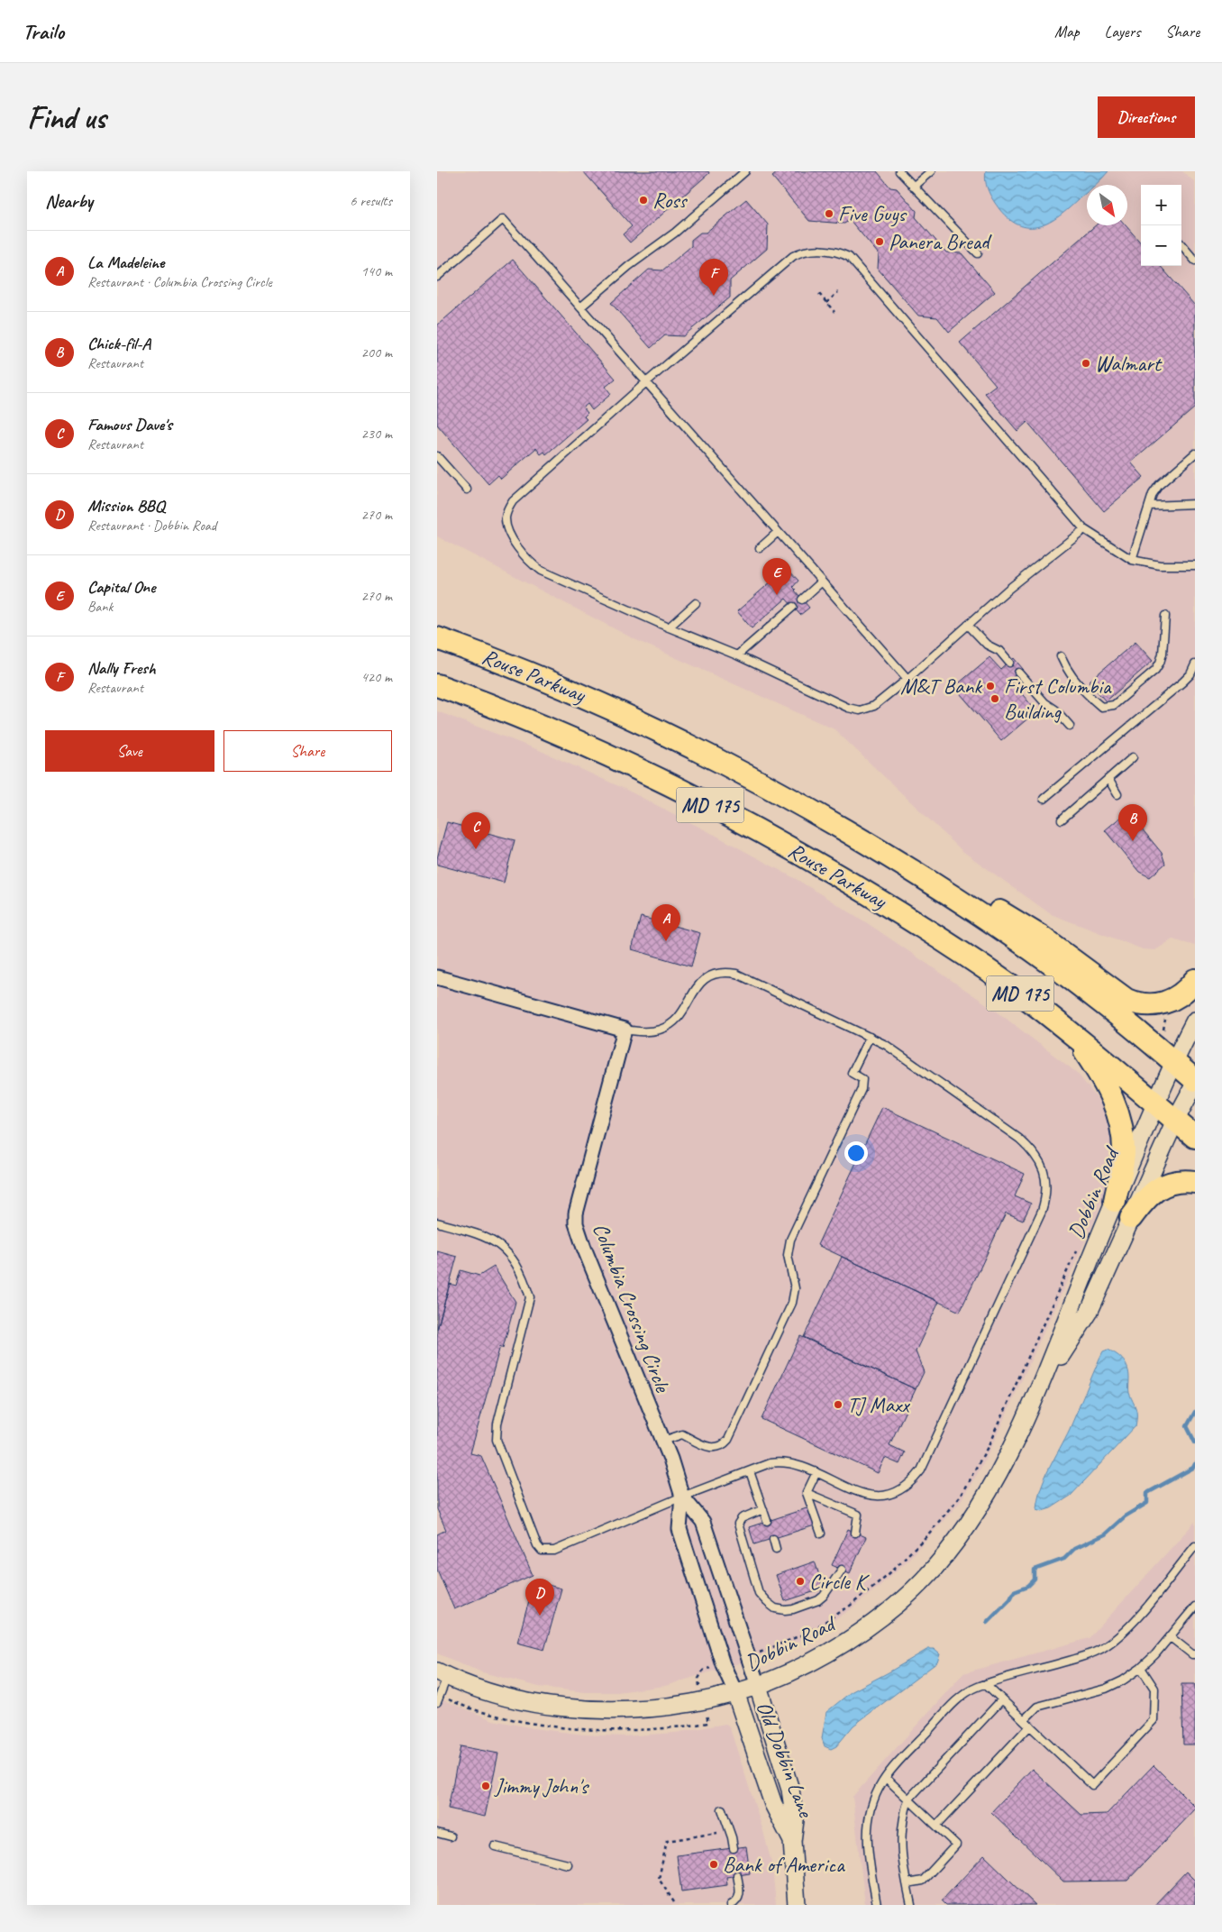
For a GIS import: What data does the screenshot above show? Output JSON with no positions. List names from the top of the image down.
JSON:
{
  "streets": {
    "main road": ["Rouse Parkway", "MD 175"],
    "street": ["Dobbin Road", "Columbia Crossing Circle", "Old Dobbin Lane"]
  },
  "crossings": [
    ["Rouse Parkway", "Dobbin Road"],
    ["Dobbin Road", "Columbia Crossing Circle"],
    ["Dobbin Road", "Old Dobbin Lane"],
    ["Columbia Crossing Circle", "Old Dobbin Lane"]
  ],
  "places": [
    "Ross",
    "Five Guys",
    "Panera Bread",
    "Walmart",
    "M&T Bank",
    "First Columbia Building",
    "TJ Maxx",
    "Circle K",
    "Jimmy John's",
    "Bank of America"
  ],
  "north": "bottom right",
  "page": {
    "header": "Trailo",
    "nav": ["Map", "Layers", "Share"],
    "buttons": [
      "Directions",
      ["Save", "Share"]
    ],
    "title": "Find us",
    "heading": ["Nearby", "6 results"],
    "map_buttons": ["+", "−"],
    "list": [
      {
        "mark": "A",
        "name": "La Madeleine",
        "note": "Restaurant · Columbia Crossing Circle",
        "value": "140 m"
      },
      {
        "mark": "B",
        "name": "Chick-fil-A",
        "note": "Restaurant",
        "value": "200 m"
      },
      {
        "mark": "C",
        "name": "Famous Dave's",
        "note": "Restaurant",
        "value": "230 m"
      },
      {
        "mark": "D",
        "name": "Mission BBQ",
        "note": "Restaurant · Dobbin Road",
        "value": "270 m"
      },
      {
        "mark": "E",
        "name": "Capital One",
        "note": "Bank",
        "value": "270 m"
      },
      {
        "mark": "F",
        "name": "Nally Fresh",
        "note": "Restaurant",
        "value": "420 m"
      }
    ],
    "pins": [
      "F",
      "E",
      "B",
      "C",
      "A",
      "D"
    ]
  }
}
